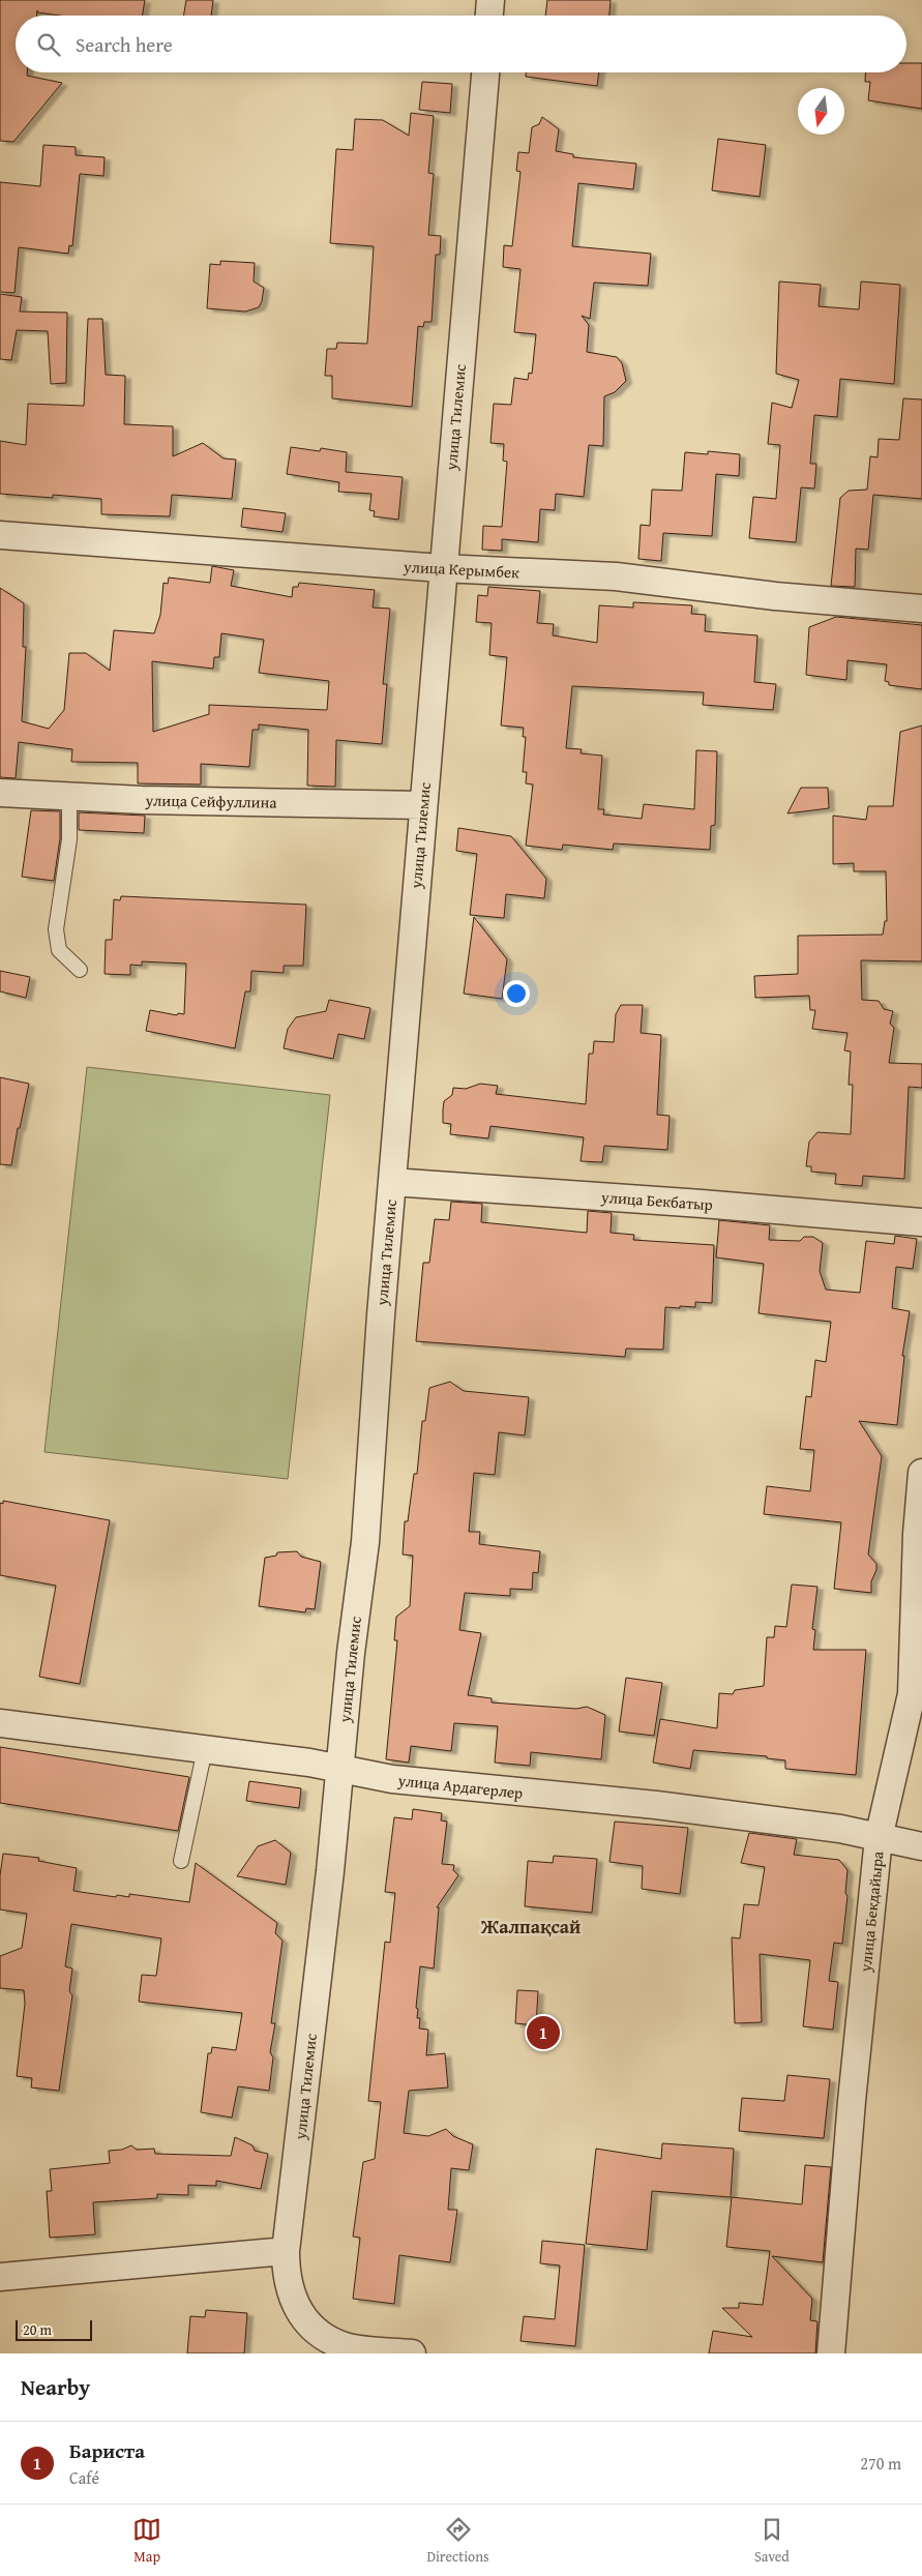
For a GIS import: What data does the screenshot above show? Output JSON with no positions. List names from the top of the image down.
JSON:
{
  "streets": {
    "street": [
      "улица Тилемис",
      "улица Керымбек",
      "улица Сейфуллина",
      "улица Бекбатыр",
      "улица Ардагерлер",
      "улица Бекдайыра"
    ]
  },
  "crossings": [
    ["улица Тилемис", "улица Керымбек"],
    ["улица Тилемис", "улица Сейфуллина"],
    ["улица Тилемис", "улица Бекбатыр"],
    ["улица Тилемис", "улица Ардагерлер"],
    ["улица Ардагерлер", "улица Бекдайыра"]
  ],
  "districts": ["Жалпақсай"],
  "scale_bar": "20 m",
  "north": "bottom",
  "page": {
    "search": "Search here",
    "pins": "1",
    "scale": "20 m",
    "heading": "Nearby",
    "list": [
      {
        "mark": "1",
        "name": "Бариста",
        "note": "Café",
        "value": "270 m"
      }
    ],
    "nav": ["Map", "Directions", "Saved"]
  }
}
